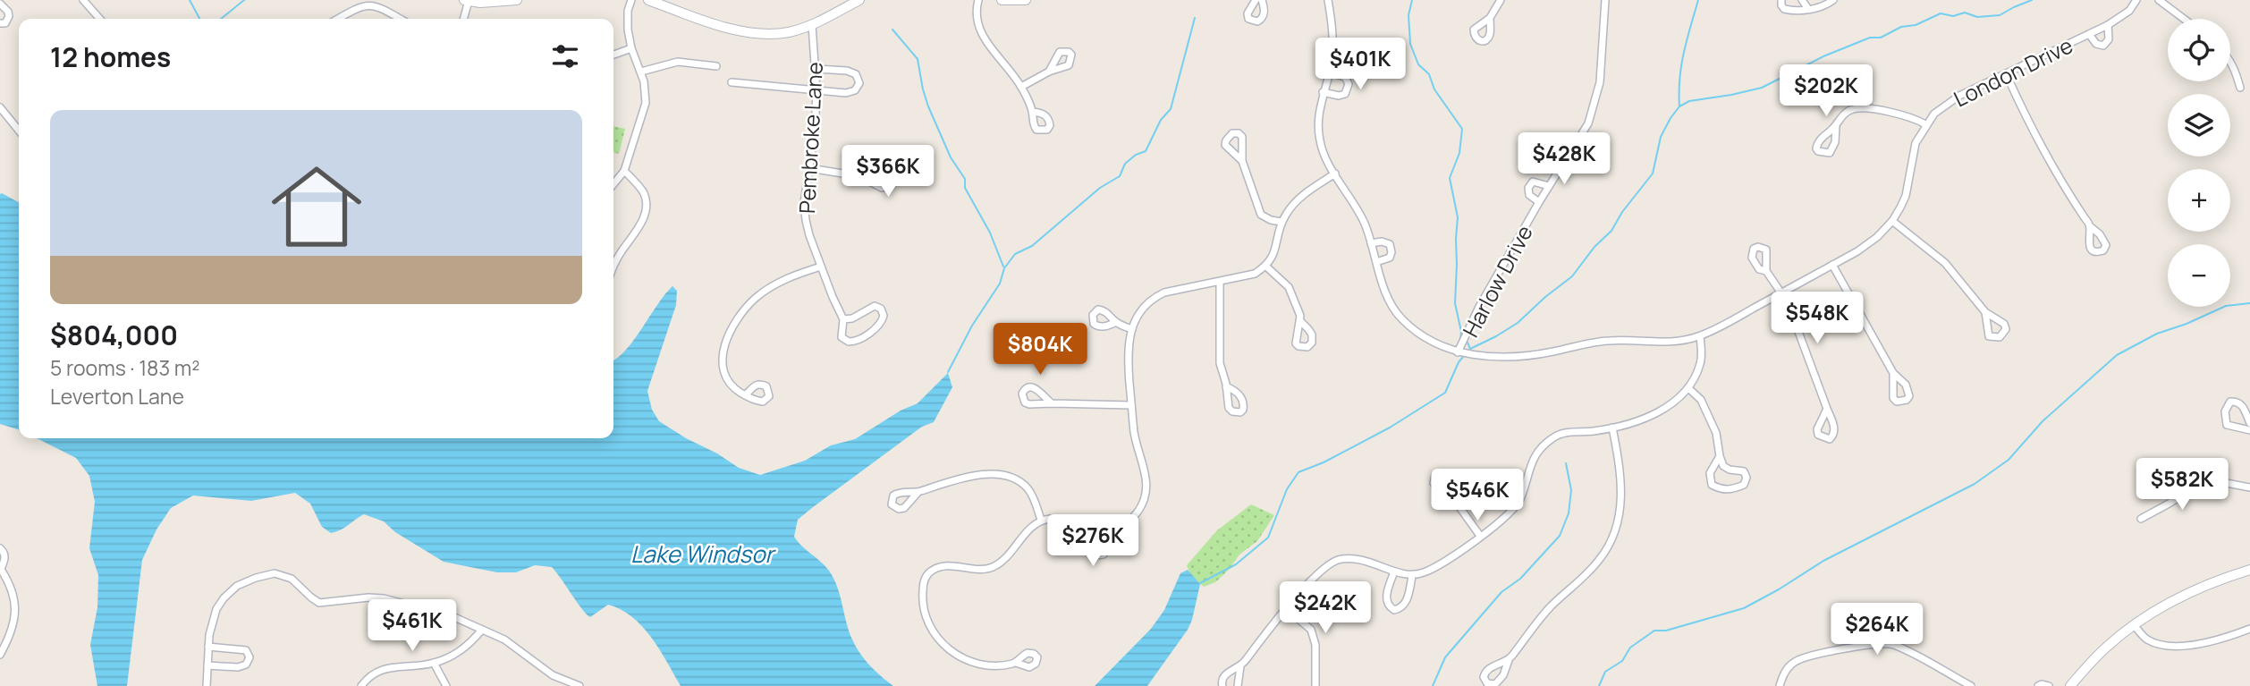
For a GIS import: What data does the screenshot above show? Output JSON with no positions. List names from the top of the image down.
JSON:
{
  "streets": {
    "street": ["London Drive", "Pembroke Lane", "Harlow Drive"]
  },
  "crossings": [
    ["London Drive", "Harlow Drive"]
  ],
  "water": ["Lake Windsor"],
  "page": {
    "map_buttons": ["+", "−"],
    "heading": "12 homes",
    "price": [
      "$401K",
      "$202K",
      "$428K",
      "$366K",
      "$548K",
      "$804K",
      "$582K",
      "$546K",
      "$276K",
      "$242K",
      "$461K",
      "$264K"
    ],
    "list": [
      {
        "name": "$804,000",
        "note": "5 rooms · 183 m² · Leverton Lane"
      }
    ]
  }
}
